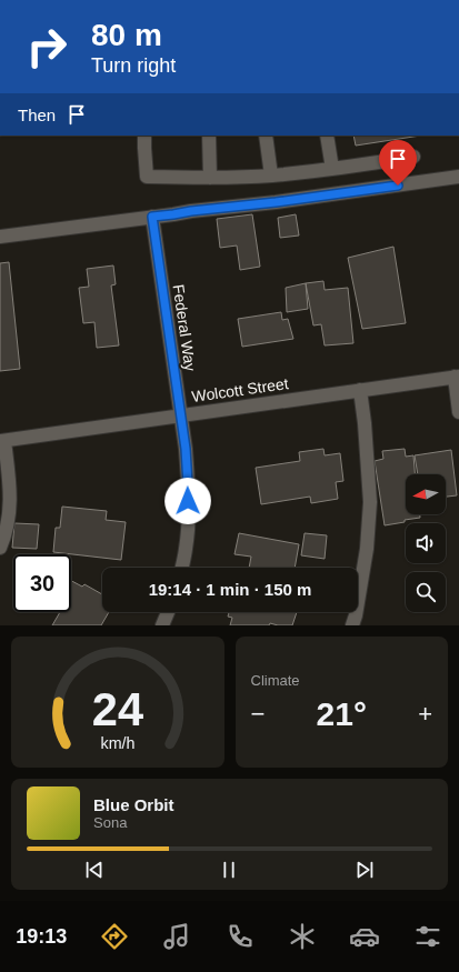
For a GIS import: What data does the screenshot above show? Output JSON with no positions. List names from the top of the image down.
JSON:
{
  "streets": {
    "street": ["Federal Way", "Wolcott Street"]
  },
  "crossings": [
    ["Federal Way", "Wolcott Street"]
  ],
  "north": "left",
  "page": {
    "turn": ["80 m", "Turn right"],
    "then": "Then",
    "limit": "30",
    "trip": "19:14 · 1 min · 150 m",
    "tile": "Climate",
    "heat": ["−", "21°", "+"],
    "song": ["Blue Orbit", "Sona"],
    "tabs": "19:13",
    "gauge": ["24", "km/h"]
  }
}
